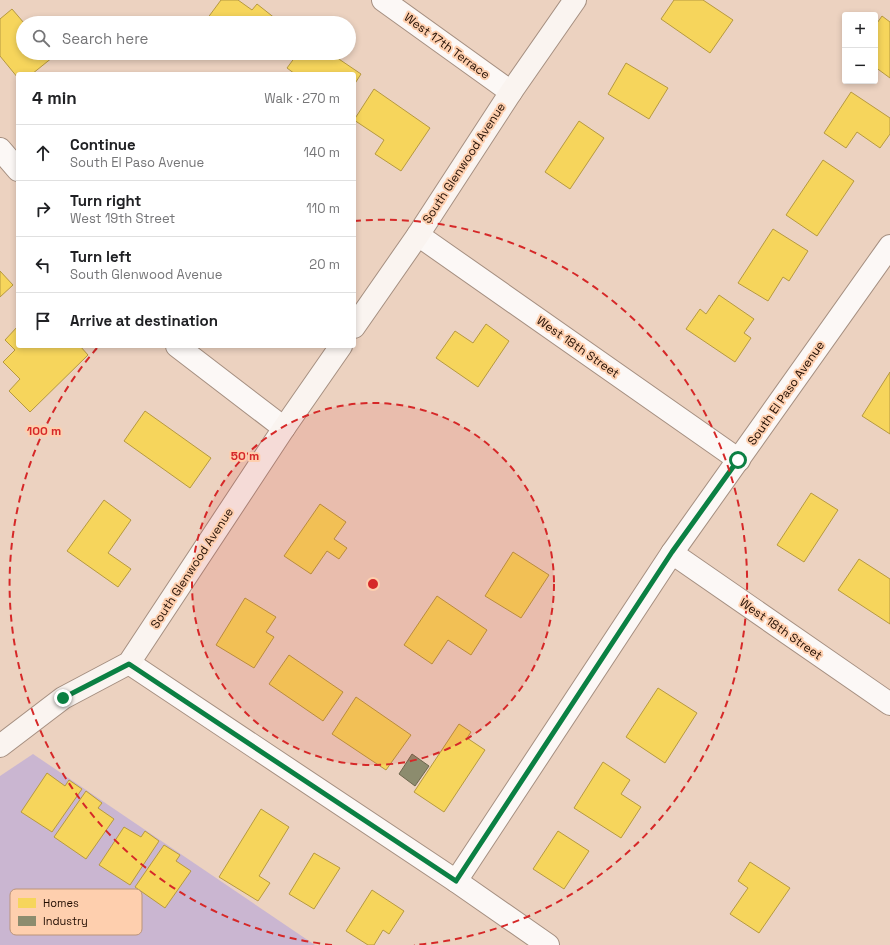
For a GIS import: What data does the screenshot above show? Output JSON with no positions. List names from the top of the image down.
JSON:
{
  "streets": {
    "street": [
      "West 17th Terrace",
      "South Glenwood Avenue",
      "West 18th Street",
      "South El Paso Avenue"
    ]
  },
  "crossings": [
    ["West 17th Terrace", "South Glenwood Avenue"],
    ["South Glenwood Avenue", "West 18th Street"],
    ["West 18th Street", "South El Paso Avenue"]
  ],
  "legend": ["Homes", "Industry"],
  "page": {
    "map_buttons": ["+", "−"],
    "search": "Search here",
    "heading": ["4 min", "Walk · 270 m"],
    "list": [
      ["Continue", "South El Paso Avenue", "140 m"],
      ["Turn right", "West 19th Street", "110 m"],
      ["Turn left", "South Glenwood Avenue", "20 m"],
      "Arrive at destination"
    ]
  },
  "rings": ["100 m", "50 m"]
}
